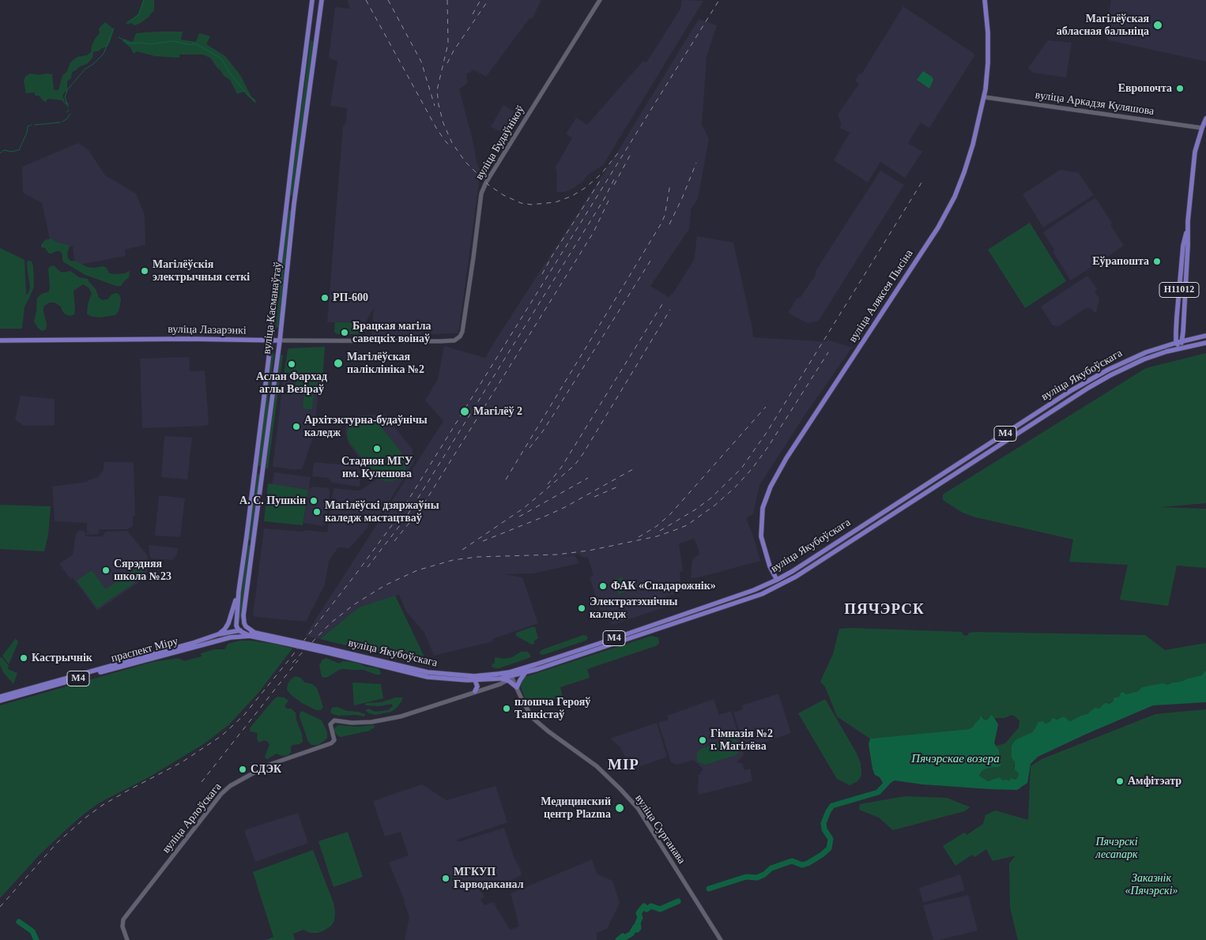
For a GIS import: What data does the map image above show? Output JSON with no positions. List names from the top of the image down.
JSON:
{
  "streets": {
    "main road": [
      "вуліца Аркадзя Куляшова",
      "вуліца Будаўнікоў",
      "Н11012",
      "вуліца Аляксея Пысіна",
      "вуліца Касманаўтаў",
      "вуліца Лазарэнкі",
      "вуліца Якубоўскага",
      "М4",
      "праспект Міру",
      "вуліца Арлоўскага",
      "вуліца Сурганава"
    ]
  },
  "crossings": [
    ["вуліца Аркадзя Куляшова", "Н11012"],
    ["вуліца Аркадзя Куляшова", "вуліца Аляксея Пысіна"],
    ["вуліца Будаўнікоў", "вуліца Лазарэнкі"],
    ["Н11012", "вуліца Якубоўскага"],
    ["Н11012", "М4"],
    ["вуліца Аляксея Пысіна", "вуліца Якубоўскага"],
    ["вуліца Касманаўтаў", "вуліца Лазарэнкі"],
    ["вуліца Касманаўтаў", "праспект Міру"],
    ["вуліца Якубоўскага", "М4"],
    ["вуліца Якубоўскага", "праспект Міру"],
    ["вуліца Якубоўскага", "вуліца Сурганава"]
  ],
  "districts": ["ПЯЧЭРСК", "МІР"],
  "water": ["Пячэрскае возера"],
  "parks": ["Пячэрскі лесапарк", "Заказнік «Пячэрскі»"],
  "places": [
    "Магілёўская абласная бальніца",
    "Европочта",
    "Еўрапошта",
    "Магілёўскія электрычныя сеткі",
    "РП-600",
    "Брацкая магіла савецкіх воінаў",
    "Магілёўская паліклініка №2",
    "Аслан Фархад аглы Везіраў",
    "Магілёў 2",
    "Архітэктурна-будаўнічы каледж",
    "Стадион МГУ им. Кулешова",
    "А. С. Пушкін",
    "Магілёўскі дзяржаўны каледж мастацтваў",
    "Сярэдняя школа №23",
    "ФАК «Спадарожнік»",
    "Электратэхнічны каледж",
    "Кастрычнік",
    "плошча Герояў Танкістаў",
    "Гімназія №2 г. Магілёва",
    "СДЭК",
    "Амфітэатр",
    "Медицинский центр Plazma",
    "МГКУП Гарводаканал"
  ]
}
